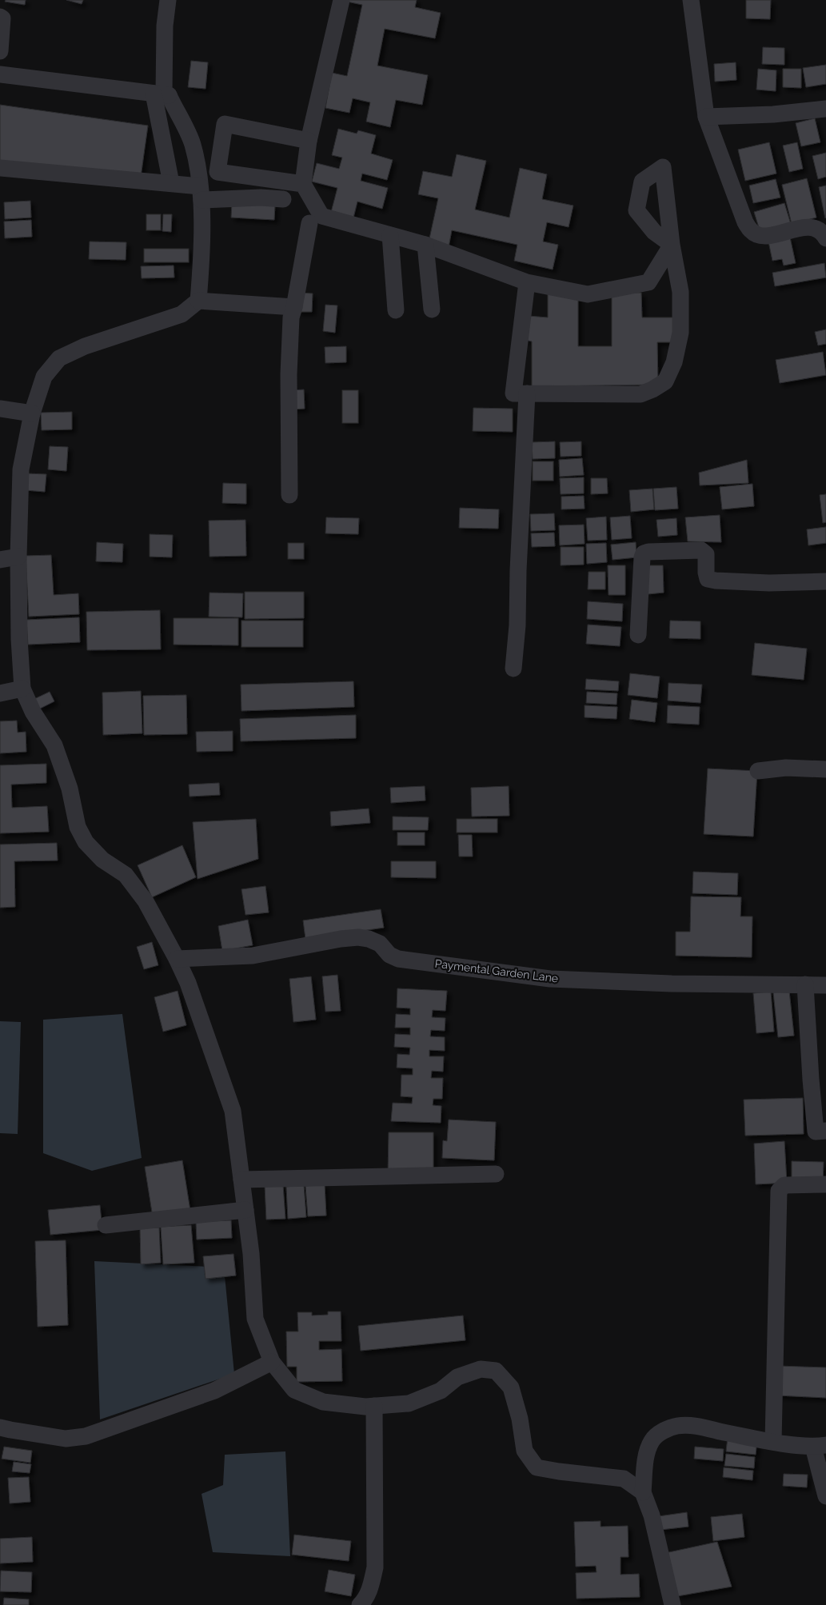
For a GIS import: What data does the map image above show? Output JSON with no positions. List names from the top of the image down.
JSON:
{
  "streets": {
    "street": ["Paymental Garden Lane"]
  }
}
